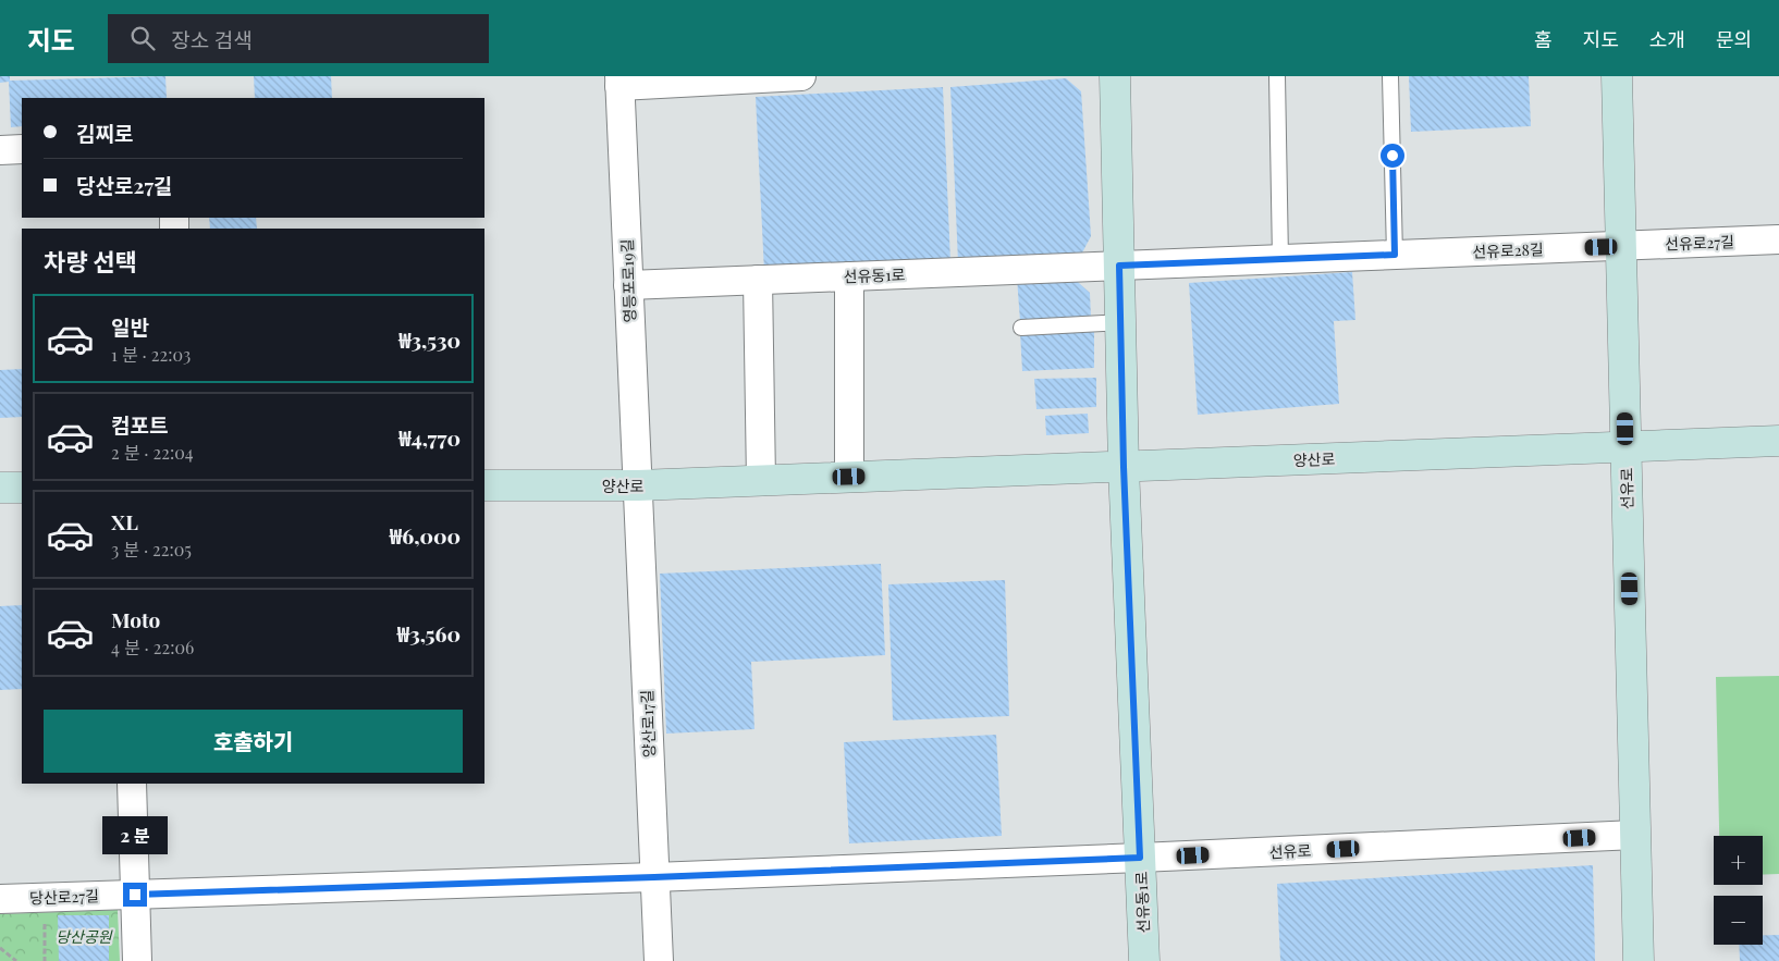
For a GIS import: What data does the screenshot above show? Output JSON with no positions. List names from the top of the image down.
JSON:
{
  "streets": {
    "street": [
      "선유로27길",
      "선유로28길",
      "선유동1로",
      "영등포로19길",
      "양산로",
      "선유로",
      "양산로17길",
      "당산로27길"
    ]
  },
  "crossings": [
    ["선유로27길", "선유로28길"],
    ["선유로27길", "선유로"],
    ["선유로28길", "선유동1로"],
    ["선유로28길", "선유로"],
    ["선유동1로", "영등포로19길"],
    ["선유동1로", "양산로"],
    ["선유동1로", "선유로"],
    ["선유동1로", "당산로27길"],
    ["영등포로19길", "양산로"],
    ["영등포로19길", "양산로17길"],
    ["양산로", "선유로"],
    ["양산로", "양산로17길"],
    ["선유로", "당산로27길"],
    ["양산로17길", "당산로27길"]
  ],
  "parks": ["당산공원"],
  "page": {
    "header": "지도",
    "search": "장소 검색",
    "nav": [
      "홈",
      "지도",
      "소개",
      "문의"
    ],
    "banner": ["김찌로", "당산로27길"],
    "heading": "차량 선택",
    "list": [
      {
        "name": "일반",
        "note": "1 분 · 22:03",
        "value": "₩3,530"
      },
      {
        "name": "컴포트",
        "note": "2 분 · 22:04",
        "value": "₩4,770"
      },
      {
        "name": "XL",
        "note": "3 분 · 22:05",
        "value": "₩6,000"
      },
      {
        "name": "Moto",
        "note": "4 분 · 22:06",
        "value": "₩3,560"
      }
    ],
    "buttons": "호출하기",
    "bubble": "2 분",
    "map_buttons": ["+", "−"]
  }
}
